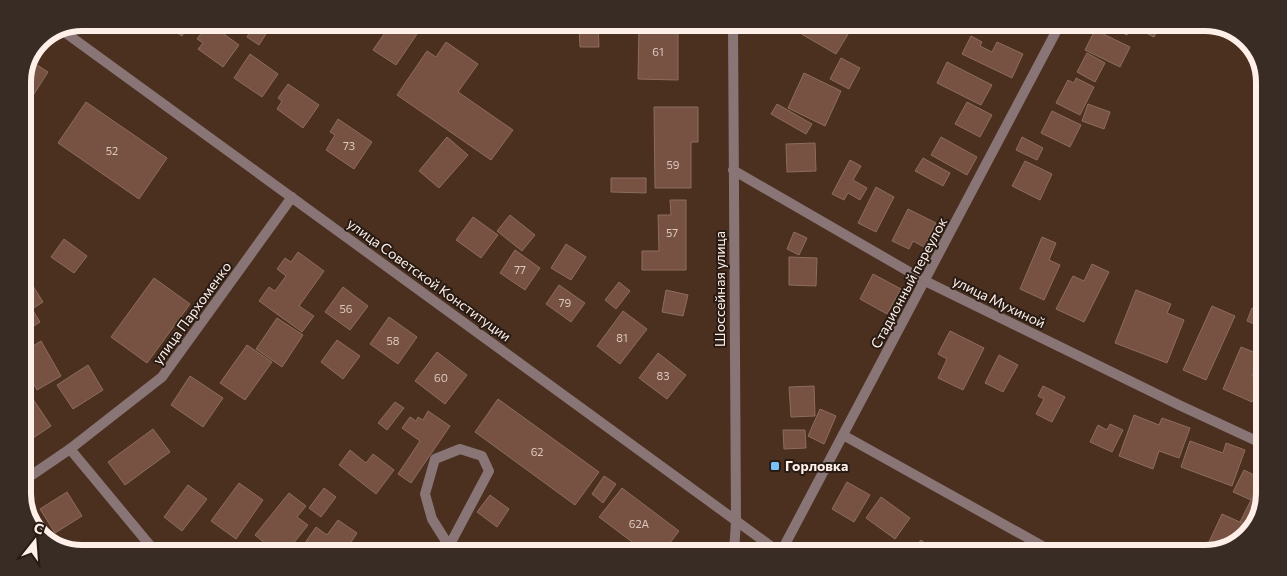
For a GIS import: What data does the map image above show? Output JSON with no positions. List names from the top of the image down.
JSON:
{
  "streets": {
    "street": [
      "улица Советской Конституции",
      "Стадионный переулок",
      "Шоссейная улица",
      "улица Мухиной",
      "улица Пархоменко"
    ]
  },
  "crossings": [
    ["улица Советской Конституции", "Шоссейная улица"],
    ["улица Советской Конституции", "улица Пархоменко"],
    ["Стадионный переулок", "улица Мухиной"],
    ["Шоссейная улица", "улица Мухиной"]
  ],
  "places": {
    "transit": ["Горловка"]
  },
  "house_numbers": [
    "61",
    "73",
    "52",
    "59",
    "57",
    "77",
    "79",
    "56",
    "81",
    "58",
    "83",
    "60",
    "62",
    "62А"
  ],
  "north": "top"
}
